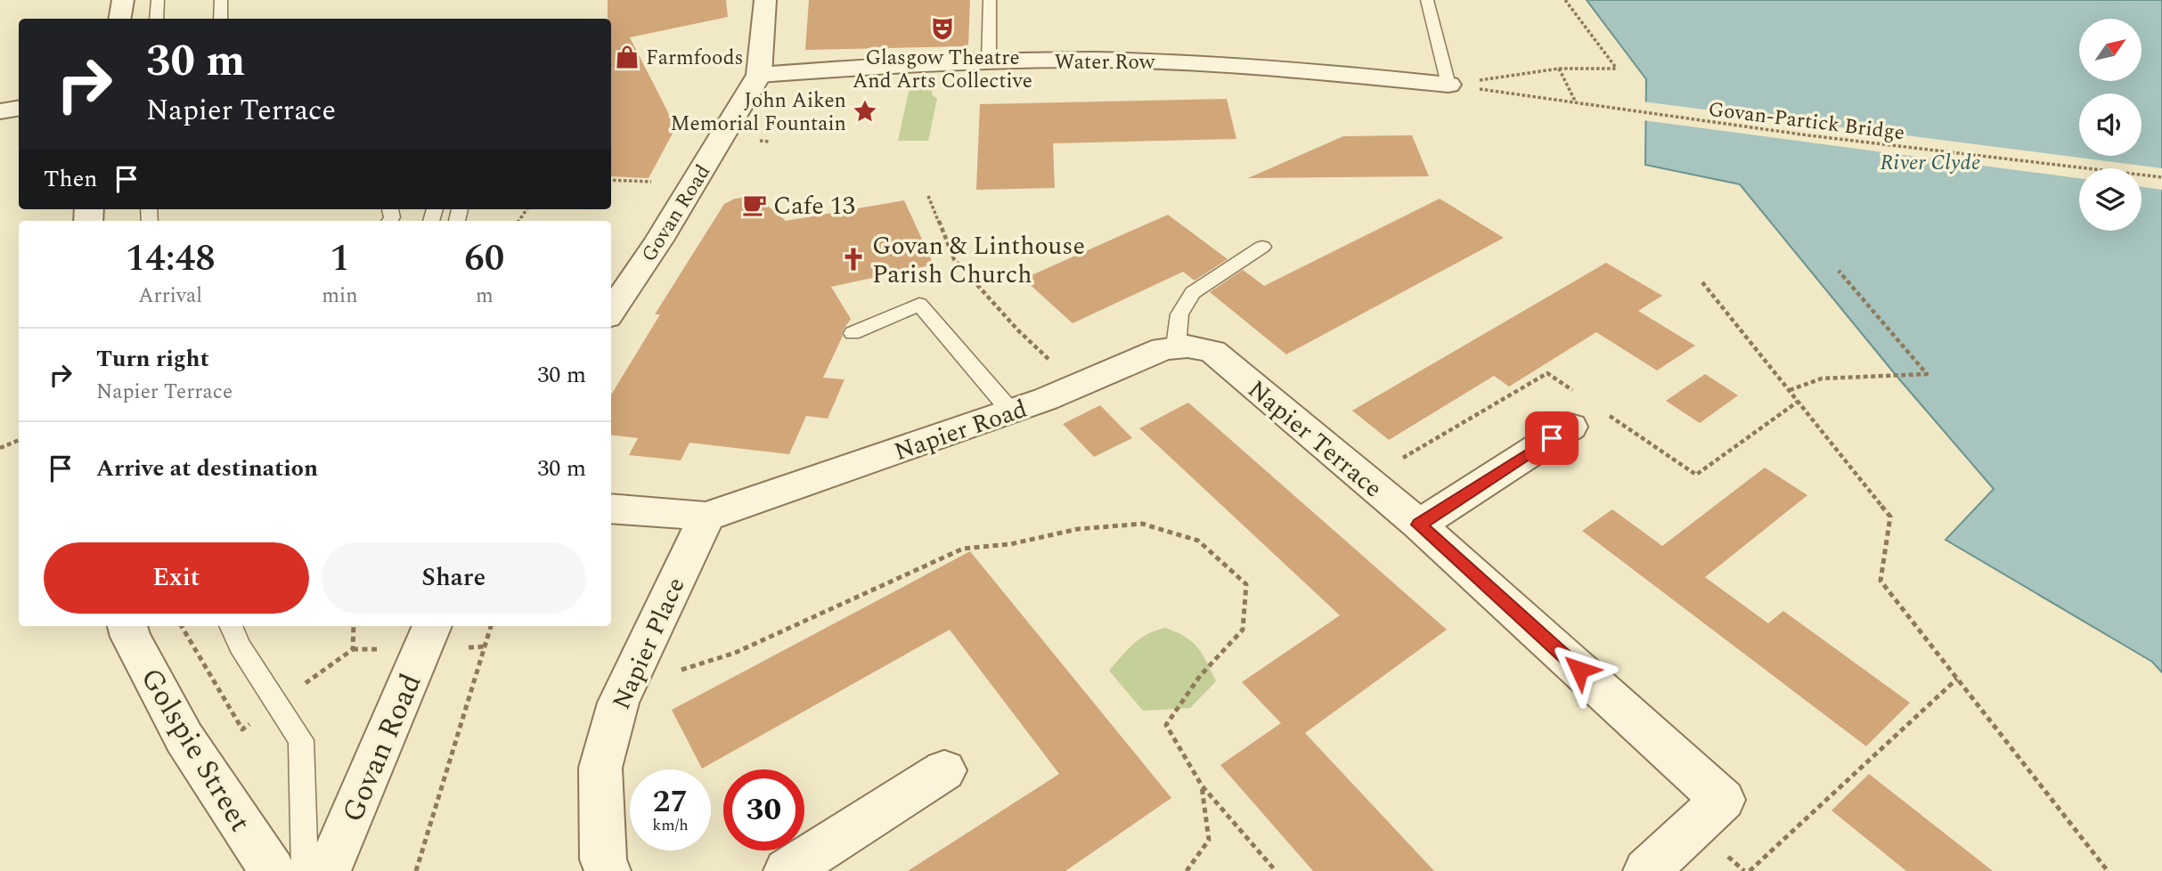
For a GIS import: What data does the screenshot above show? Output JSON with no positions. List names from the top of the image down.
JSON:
{
  "streets": {
    "street": [
      "Water Row",
      "Govan Road",
      "Napier Road",
      "Napier Terrace",
      "Napier Place",
      "Golspie Street"
    ],
    "path": ["Govan-Partick Bridge"]
  },
  "crossings": [
    ["Water Row", "Govan-Partick Bridge"],
    ["Water Row", "Govan Road"],
    ["Napier Road", "Napier Terrace"],
    ["Napier Road", "Napier Place"]
  ],
  "water": ["River Clyde"],
  "places": {
    "theatre": ["Glasgow Theatre And Arts Collective"],
    "shop": ["Farmfoods"],
    "place": ["John Aiken Memorial Fountain"],
    "cafe": ["Cafe 13"],
    "church": ["Govan & Linthouse Parish Church"]
  },
  "north": "top right",
  "page": {
    "turn": ["30 m", "Napier Terrace"],
    "then": "Then",
    "eta": [
      "14:48",
      "Arrival",
      "1",
      "min",
      "60",
      "m"
    ],
    "list": [
      {
        "name": "Turn right",
        "note": "Napier Terrace",
        "value": "30 m"
      },
      {
        "name": "Arrive at destination",
        "value": "30 m"
      }
    ],
    "buttons": ["Exit", "Share"],
    "speed": "27 km/h",
    "limit": "30"
  }
}
